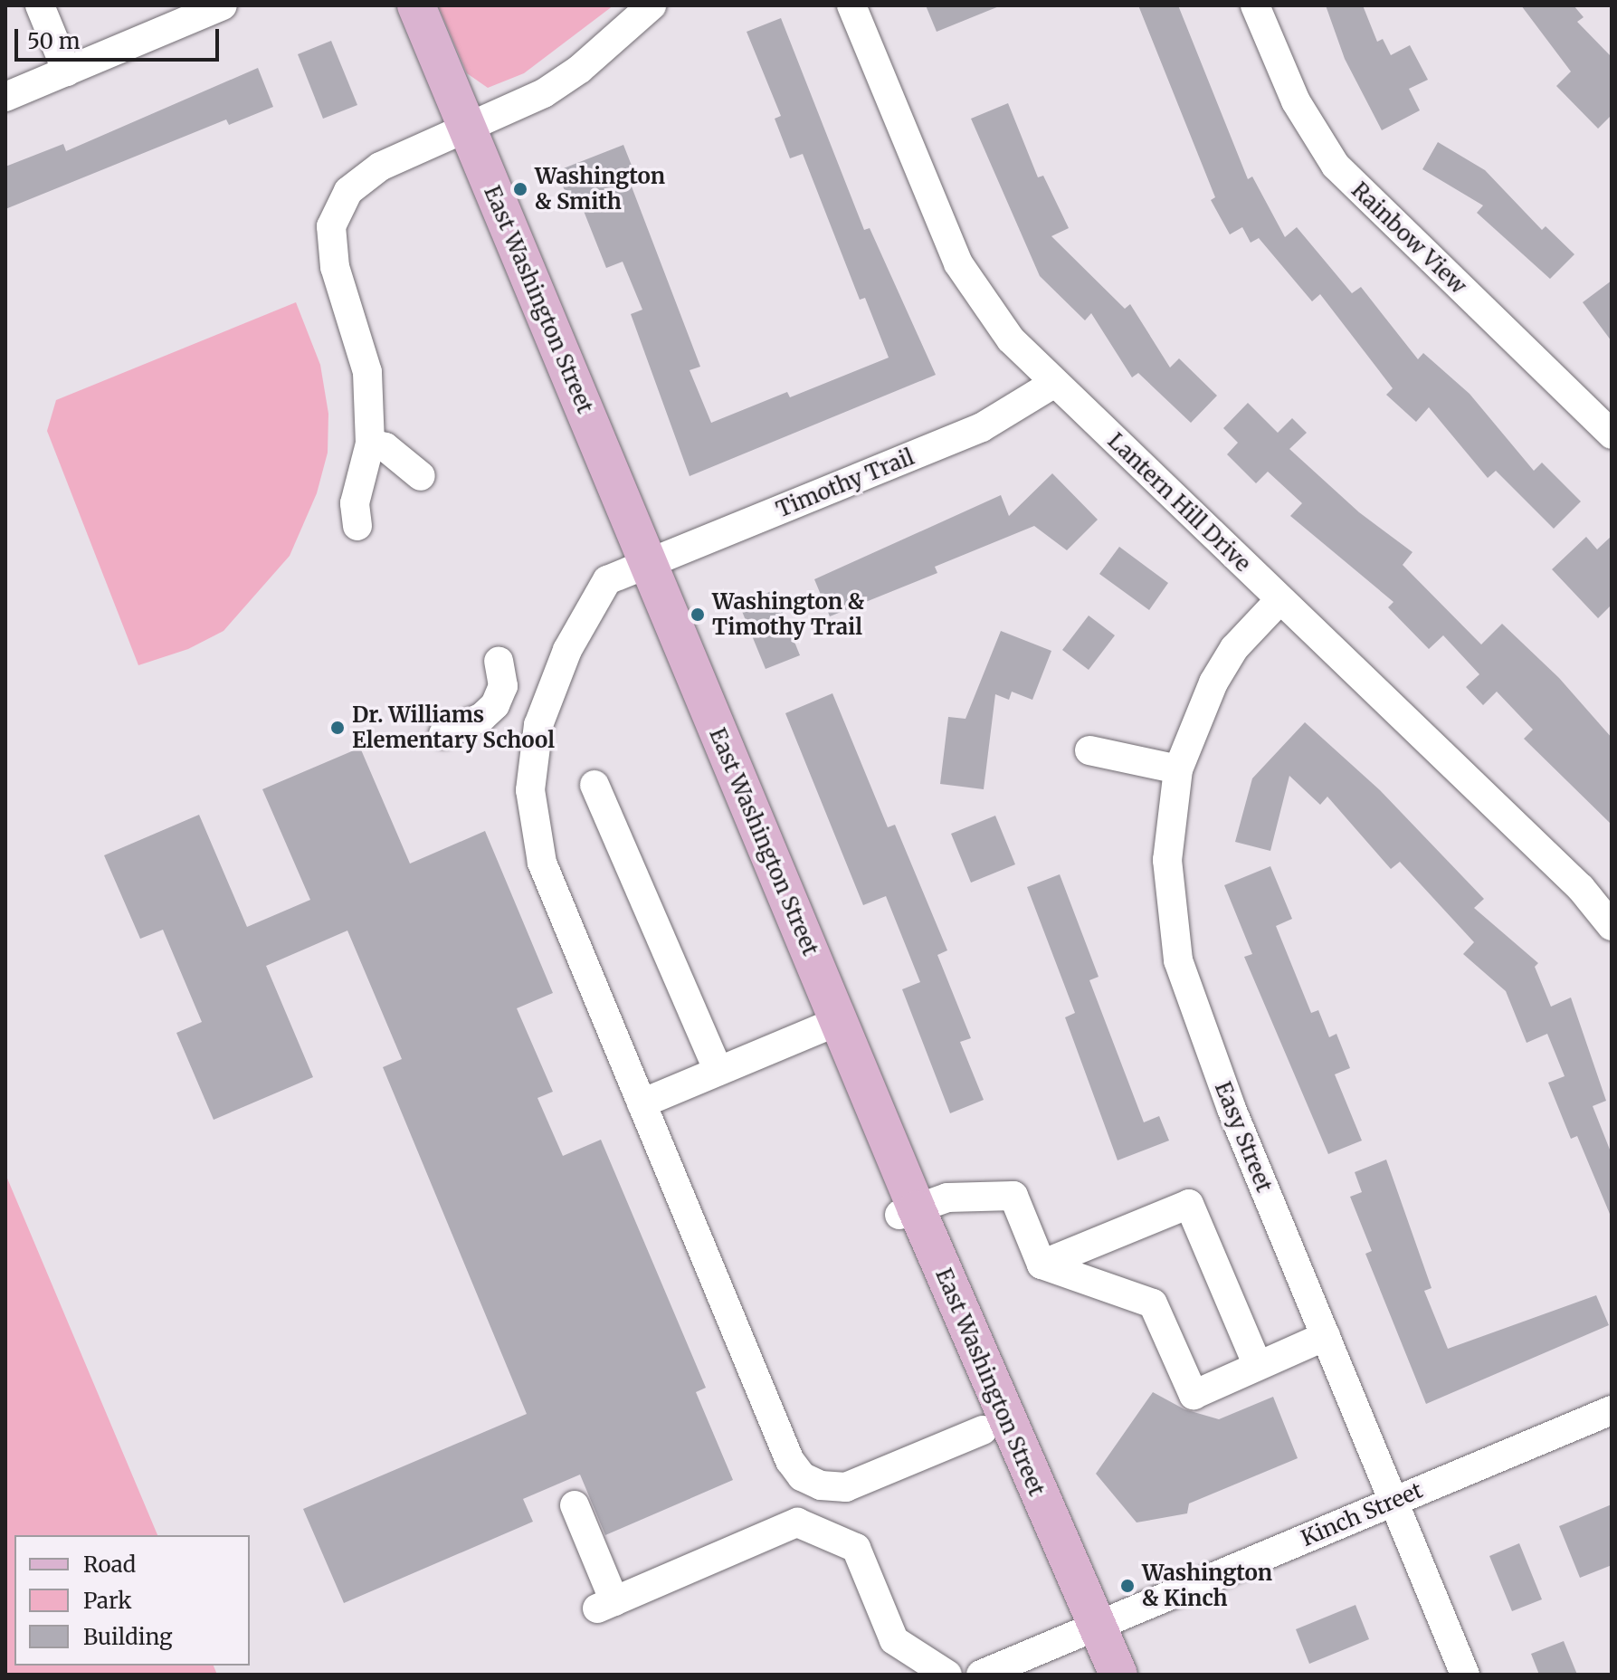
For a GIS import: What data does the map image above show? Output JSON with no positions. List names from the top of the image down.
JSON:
{
  "streets": {
    "main road": ["East Washington Street"],
    "street": [
      "Rainbow View",
      "Timothy Trail",
      "Lantern Hill Drive",
      "Easy Street",
      "Kinch Street"
    ]
  },
  "crossings": [
    ["East Washington Street", "Timothy Trail"],
    ["East Washington Street", "Kinch Street"],
    ["Timothy Trail", "Lantern Hill Drive"],
    ["Lantern Hill Drive", "Easy Street"],
    ["Easy Street", "Kinch Street"]
  ],
  "places": [
    "Washington & Smith",
    "Washington & Timothy Trail",
    "Dr. Williams Elementary School",
    "Washington & Kinch"
  ],
  "legend": ["Road", "Park", "Building"],
  "scale_bar": "50 m"
}
